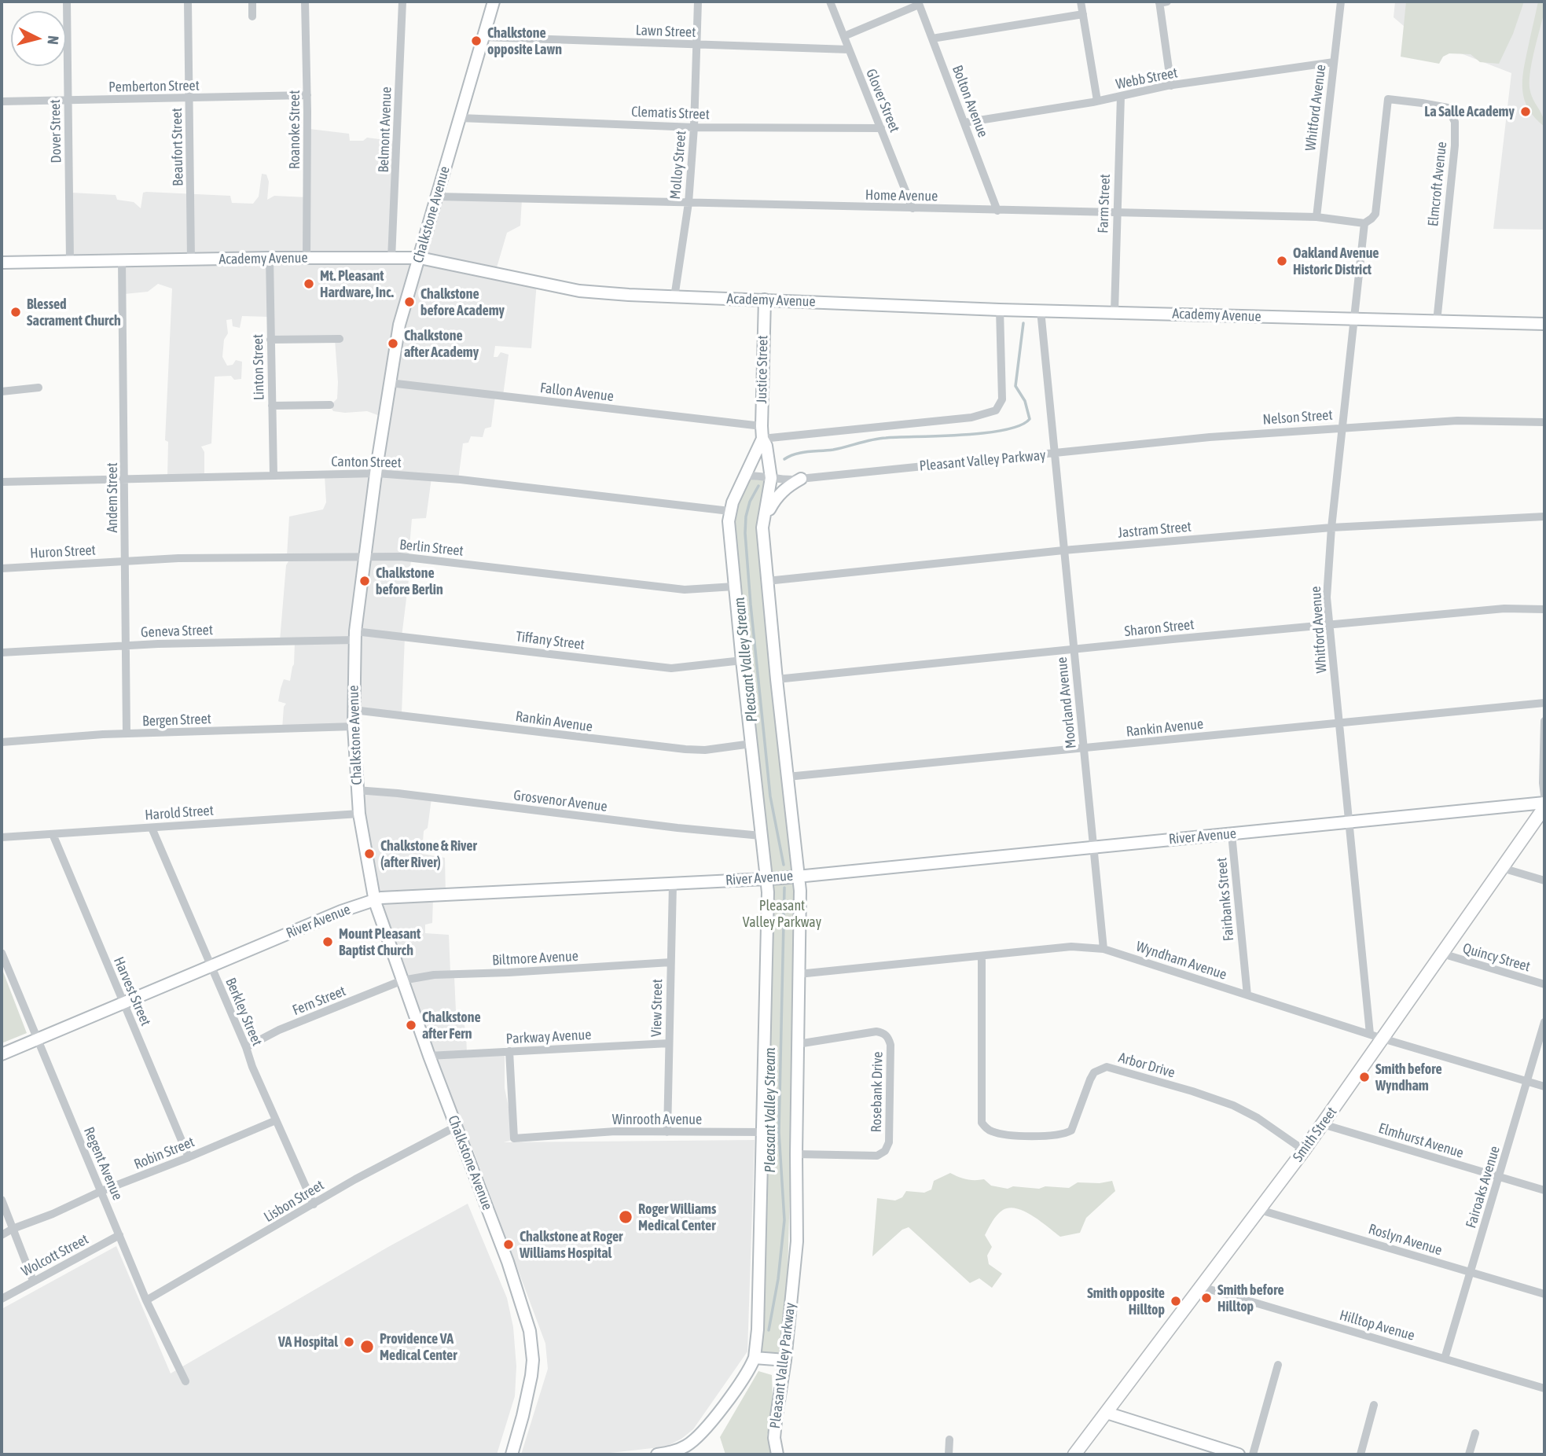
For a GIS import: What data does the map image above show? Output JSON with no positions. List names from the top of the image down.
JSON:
{
  "streets": {
    "main road": ["Smith Street"],
    "street": [
      "Lawn Street",
      "Webb Street",
      "Pemberton Street",
      "Glover Street",
      "Bolton Avenue",
      "Whitford Avenue",
      "Clematis Street",
      "Roanoke Street",
      "Belmont Avenue",
      "Dover Street",
      "Beaufort Street",
      "Molloy Street",
      "Elmcroft Avenue",
      "Home Avenue",
      "Farm Street",
      "Chalkstone Avenue",
      "Academy Avenue",
      "Linton Street",
      "Justice Street",
      "Fallon Avenue",
      "Nelson Street",
      "Pleasant Valley Parkway",
      "Canton Street",
      "Andem Street",
      "Jastram Street",
      "Berlin Street",
      "Huron Street",
      "Sharon Street",
      "Geneva Street",
      "Tiffany Street",
      "Moorland Avenue",
      "Bergen Street",
      "Rankin Avenue",
      "Grosvenor Avenue",
      "Harold Street",
      "River Avenue",
      "Fairbanks Street",
      "Quincy Street",
      "Biltmore Avenue",
      "Wyndham Avenue",
      "Harvest Street",
      "Fern Street",
      "View Street",
      "Berkley Street",
      "Parkway Avenue",
      "Arbor Drive",
      "Rosebank Drive",
      "Winrooth Avenue",
      "Elmhurst Avenue",
      "Robin Street",
      "Regent Avenue",
      "Fairoaks Avenue",
      "Lisbon Street",
      "Roslyn Avenue",
      "Wolcott Street",
      "Hilltop Avenue"
    ]
  },
  "crossings": [
    ["Lawn Street", "Glover Street"],
    ["Lawn Street", "Molloy Street"],
    ["Lawn Street", "Chalkstone Avenue"],
    ["Webb Street", "Bolton Avenue"],
    ["Webb Street", "Whitford Avenue"],
    ["Webb Street", "Farm Street"],
    ["Pemberton Street", "Roanoke Street"],
    ["Pemberton Street", "Dover Street"],
    ["Pemberton Street", "Beaufort Street"],
    ["Glover Street", "Clematis Street"],
    ["Glover Street", "Home Avenue"],
    ["Bolton Avenue", "Home Avenue"],
    ["Whitford Avenue", "Elmcroft Avenue"],
    ["Whitford Avenue", "Home Avenue"],
    ["Whitford Avenue", "Academy Avenue"],
    ["Whitford Avenue", "Nelson Street"],
    ["Whitford Avenue", "Jastram Street"],
    ["Whitford Avenue", "Sharon Street"],
    ["Whitford Avenue", "Rankin Avenue"],
    ["Whitford Avenue", "River Avenue"],
    ["Whitford Avenue", "Wyndham Avenue"],
    ["Clematis Street", "Molloy Street"],
    ["Clematis Street", "Chalkstone Avenue"],
    ["Roanoke Street", "Academy Avenue"],
    ["Belmont Avenue", "Academy Avenue"],
    ["Dover Street", "Academy Avenue"],
    ["Beaufort Street", "Academy Avenue"],
    ["Molloy Street", "Home Avenue"],
    ["Molloy Street", "Academy Avenue"],
    ["Elmcroft Avenue", "Home Avenue"],
    ["Elmcroft Avenue", "Academy Avenue"],
    ["Home Avenue", "Farm Street"],
    ["Home Avenue", "Chalkstone Avenue"],
    ["Farm Street", "Academy Avenue"],
    ["Chalkstone Avenue", "Academy Avenue"],
    ["Chalkstone Avenue", "Fallon Avenue"],
    ["Chalkstone Avenue", "Canton Street"],
    ["Chalkstone Avenue", "Berlin Street"],
    ["Chalkstone Avenue", "Geneva Street"],
    ["Chalkstone Avenue", "Tiffany Street"],
    ["Chalkstone Avenue", "Bergen Street"],
    ["Chalkstone Avenue", "Rankin Avenue"],
    ["Chalkstone Avenue", "Grosvenor Avenue"],
    ["Chalkstone Avenue", "Harold Street"],
    ["Chalkstone Avenue", "River Avenue"],
    ["Chalkstone Avenue", "Biltmore Avenue"],
    ["Chalkstone Avenue", "Fern Street"],
    ["Chalkstone Avenue", "Parkway Avenue"],
    ["Chalkstone Avenue", "Lisbon Street"],
    ["Academy Avenue", "Linton Street"],
    ["Academy Avenue", "Justice Street"],
    ["Academy Avenue", "Pleasant Valley Parkway"],
    ["Academy Avenue", "Andem Street"],
    ["Linton Street", "Canton Street"],
    ["Justice Street", "Fallon Avenue"],
    ["Justice Street", "Pleasant Valley Parkway"],
    ["Nelson Street", "Pleasant Valley Parkway"],
    ["Nelson Street", "Moorland Avenue"],
    ["Pleasant Valley Parkway", "Canton Street"],
    ["Pleasant Valley Parkway", "Jastram Street"],
    ["Pleasant Valley Parkway", "Berlin Street"],
    ["Pleasant Valley Parkway", "Sharon Street"],
    ["Pleasant Valley Parkway", "Tiffany Street"],
    ["Pleasant Valley Parkway", "Moorland Avenue"],
    ["Pleasant Valley Parkway", "Rankin Avenue"],
    ["Pleasant Valley Parkway", "Grosvenor Avenue"],
    ["Pleasant Valley Parkway", "River Avenue"],
    ["Pleasant Valley Parkway", "Wyndham Avenue"],
    ["Pleasant Valley Parkway", "Rosebank Drive"],
    ["Pleasant Valley Parkway", "Winrooth Avenue"],
    ["Canton Street", "Andem Street"],
    ["Andem Street", "Berlin Street"],
    ["Andem Street", "Huron Street"],
    ["Andem Street", "Geneva Street"],
    ["Andem Street", "Bergen Street"],
    ["Jastram Street", "Moorland Avenue"],
    ["Berlin Street", "Huron Street"],
    ["Sharon Street", "Moorland Avenue"],
    ["Geneva Street", "Tiffany Street"],
    ["Moorland Avenue", "Rankin Avenue"],
    ["Moorland Avenue", "River Avenue"],
    ["Moorland Avenue", "Wyndham Avenue"],
    ["Harold Street", "Harvest Street"],
    ["Harold Street", "Berkley Street"],
    ["River Avenue", "Fairbanks Street"],
    ["River Avenue", "Harvest Street"],
    ["River Avenue", "View Street"],
    ["River Avenue", "Berkley Street"],
    ["River Avenue", "Regent Avenue"],
    ["Fairbanks Street", "Wyndham Avenue"],
    ["Quincy Street", "Smith Street"],
    ["Biltmore Avenue", "Fern Street"],
    ["Biltmore Avenue", "View Street"],
    ["Wyndham Avenue", "Arbor Drive"],
    ["Wyndham Avenue", "Smith Street"],
    ["Wyndham Avenue", "Fairoaks Avenue"],
    ["Harvest Street", "Robin Street"],
    ["Fern Street", "Berkley Street"],
    ["View Street", "Parkway Avenue"],
    ["View Street", "Winrooth Avenue"],
    ["Berkley Street", "Robin Street"],
    ["Berkley Street", "Lisbon Street"],
    ["Parkway Avenue", "Winrooth Avenue"],
    ["Arbor Drive", "Smith Street"],
    ["Smith Street", "Elmhurst Avenue"],
    ["Smith Street", "Roslyn Avenue"],
    ["Smith Street", "Hilltop Avenue"],
    ["Elmhurst Avenue", "Fairoaks Avenue"],
    ["Robin Street", "Regent Avenue"],
    ["Regent Avenue", "Lisbon Street"],
    ["Regent Avenue", "Wolcott Street"],
    ["Fairoaks Avenue", "Roslyn Avenue"],
    ["Fairoaks Avenue", "Hilltop Avenue"]
  ],
  "water": ["Pleasant Valley Stream"],
  "parks": ["Pleasant Valley Parkway"],
  "places": [
    "Chalkstone opposite Lawn",
    "La Salle Academy",
    "Oakland Avenue Historic District",
    "Mt. Pleasant Hardware, Inc.",
    "Chalkstone before Academy",
    "Blessed Sacrament Church",
    "Chalkstone after Academy",
    "Chalkstone before Berlin",
    "Chalkstone & River (after River)",
    "Mount Pleasant Baptist Church",
    "Chalkstone after Fern",
    "Smith before Wyndham",
    "Roger Williams Medical Center",
    "Chalkstone at Roger Williams Hospital",
    "Smith before Hilltop",
    "Smith opposite Hilltop",
    "VA Hospital",
    "Providence VA Medical Center"
  ],
  "north": "right"
}
